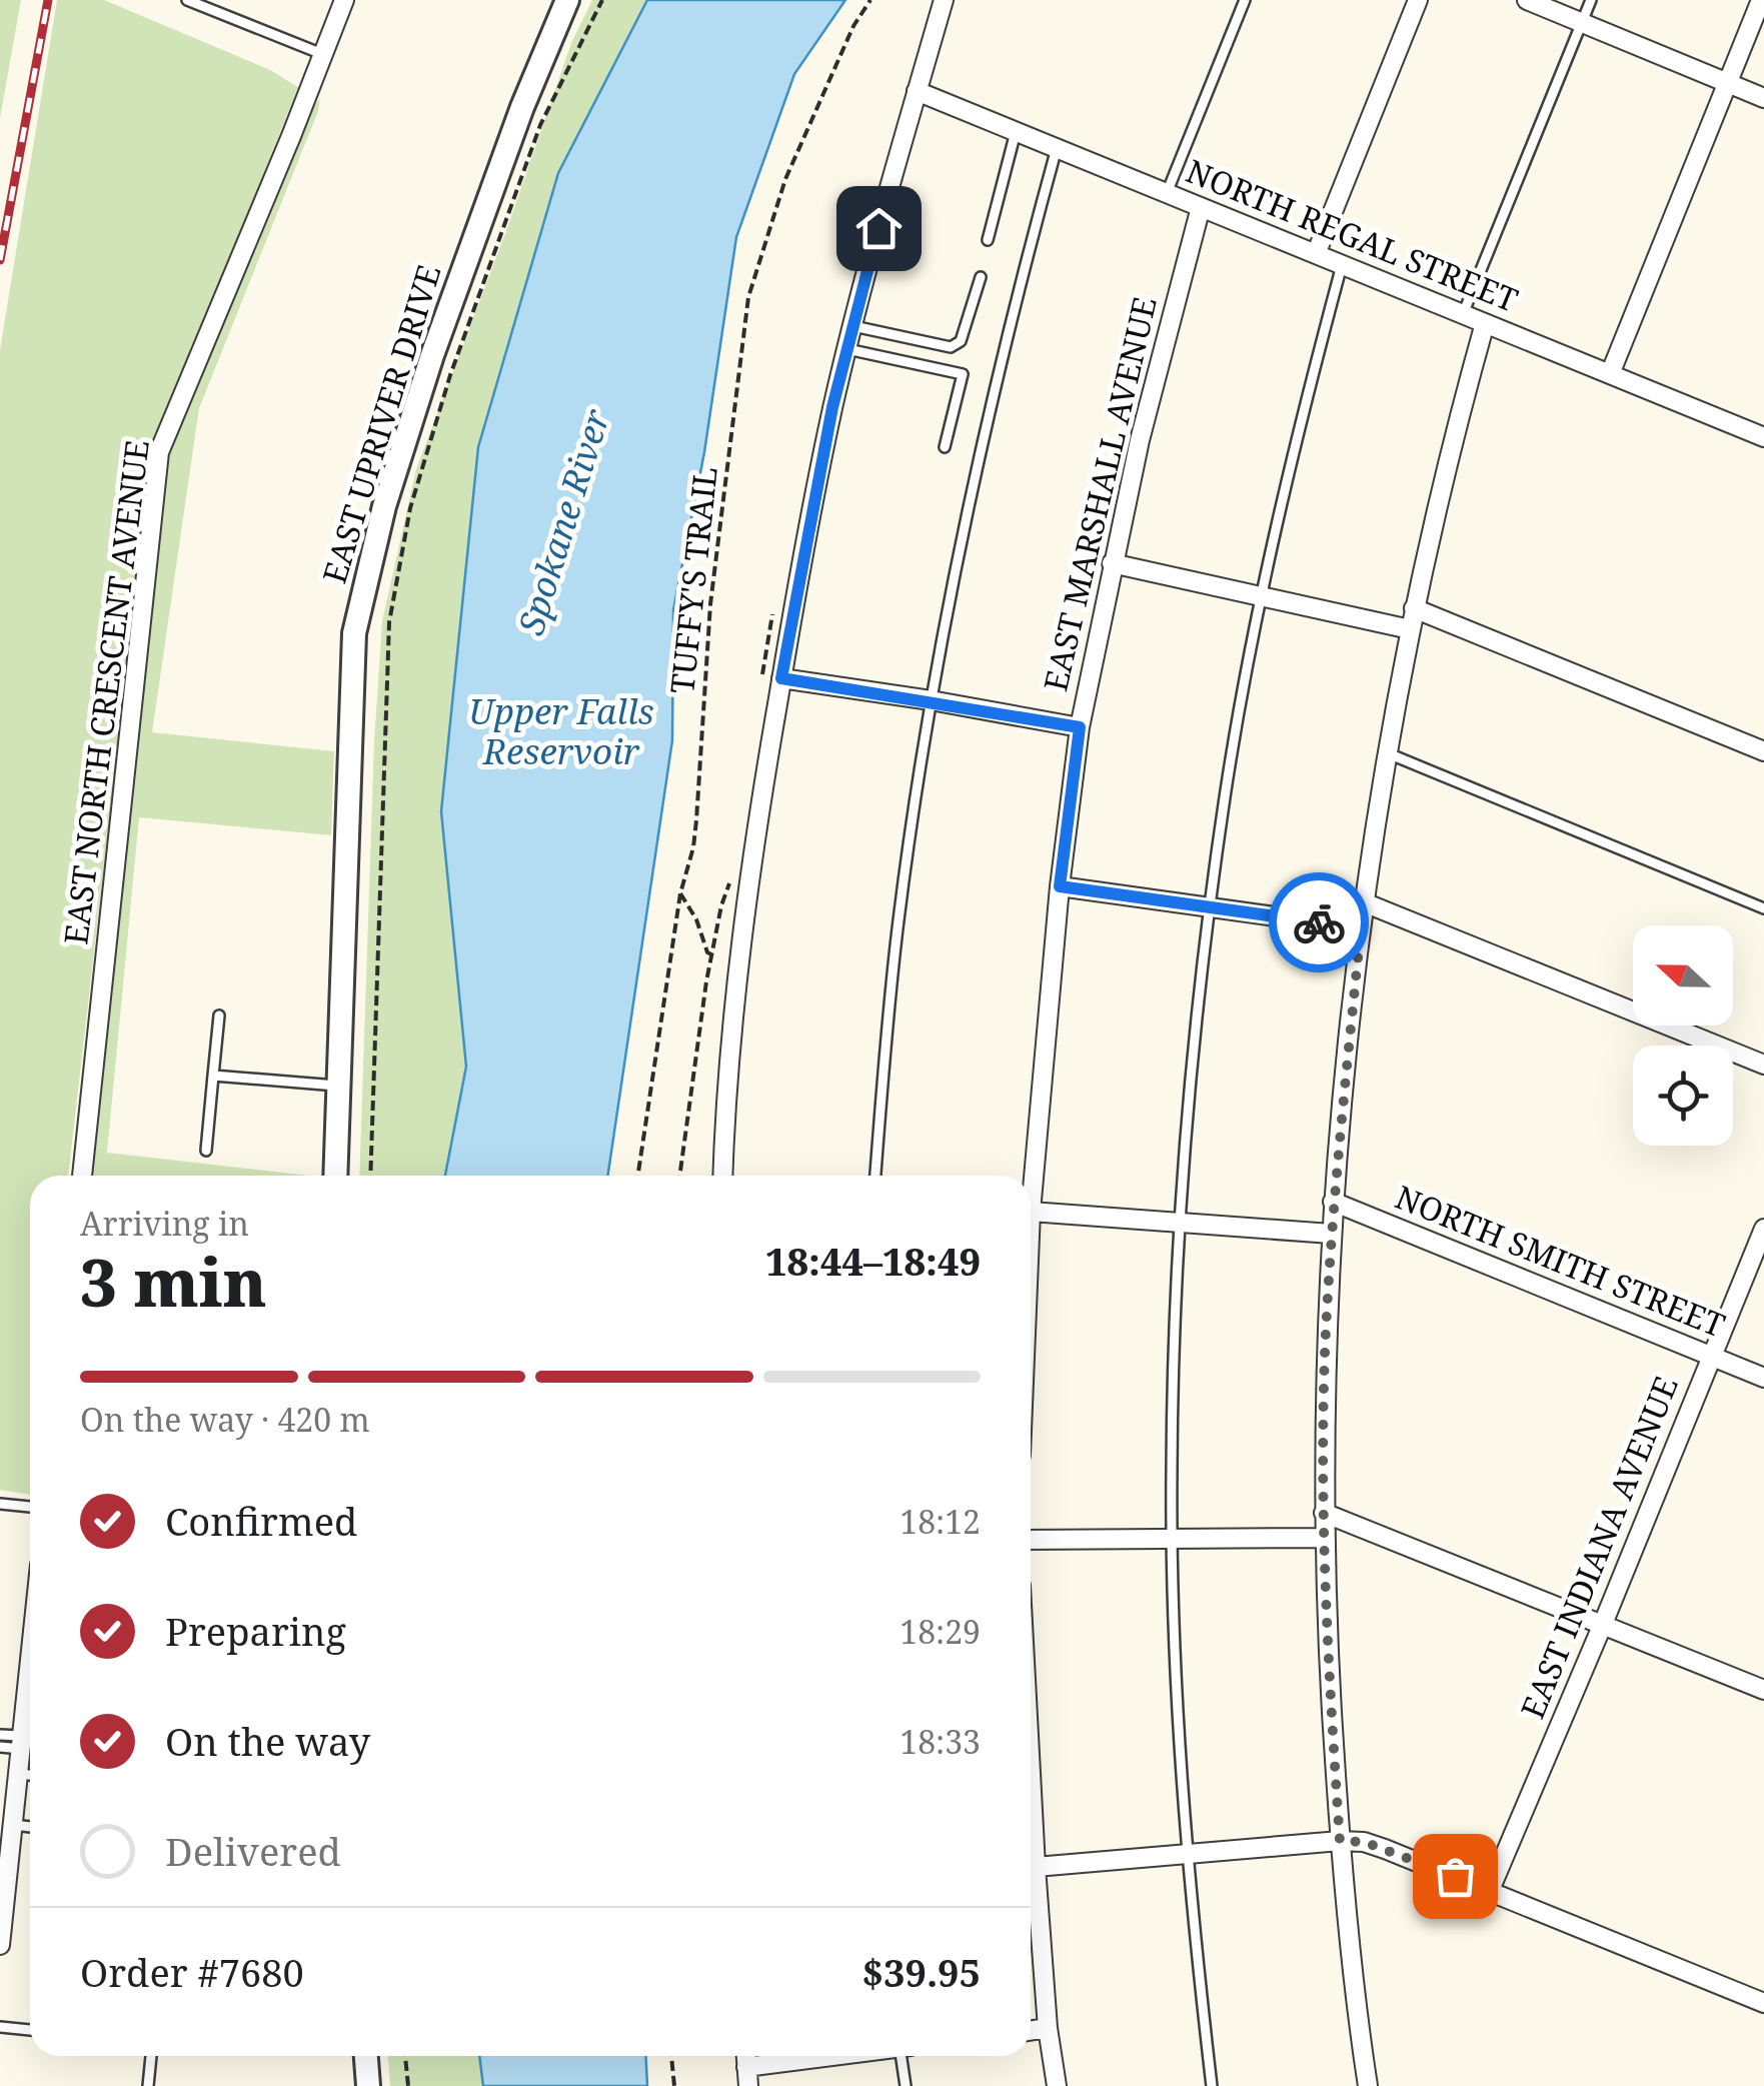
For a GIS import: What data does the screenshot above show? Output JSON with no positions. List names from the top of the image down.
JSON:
{
  "streets": {
    "street": [
      "NORTH REGAL STREET",
      "EAST UPRIVER DRIVE",
      "EAST MARSHALL AVENUE",
      "EAST NORTH CRESCENT AVENUE",
      "NORTH SMITH STREET",
      "EAST INDIANA AVENUE"
    ],
    "path": ["TUFFY'S TRAIL"]
  },
  "crossings": [
    ["NORTH REGAL STREET", "EAST MARSHALL AVENUE"],
    ["NORTH SMITH STREET", "EAST INDIANA AVENUE"]
  ],
  "water": ["Spokane River", "Upper Falls Reservoir"],
  "north": "left",
  "page": {
    "heading": ["3 min", "Arriving in", "18:44–18:49"],
    "panel": ["Order #7680", "$39.95"],
    "bar": "On the way · 420 m",
    "list": [
      ["Confirmed", "18:12"],
      ["Preparing", "18:29"],
      ["On the way", "18:33"],
      "Delivered"
    ]
  }
}
